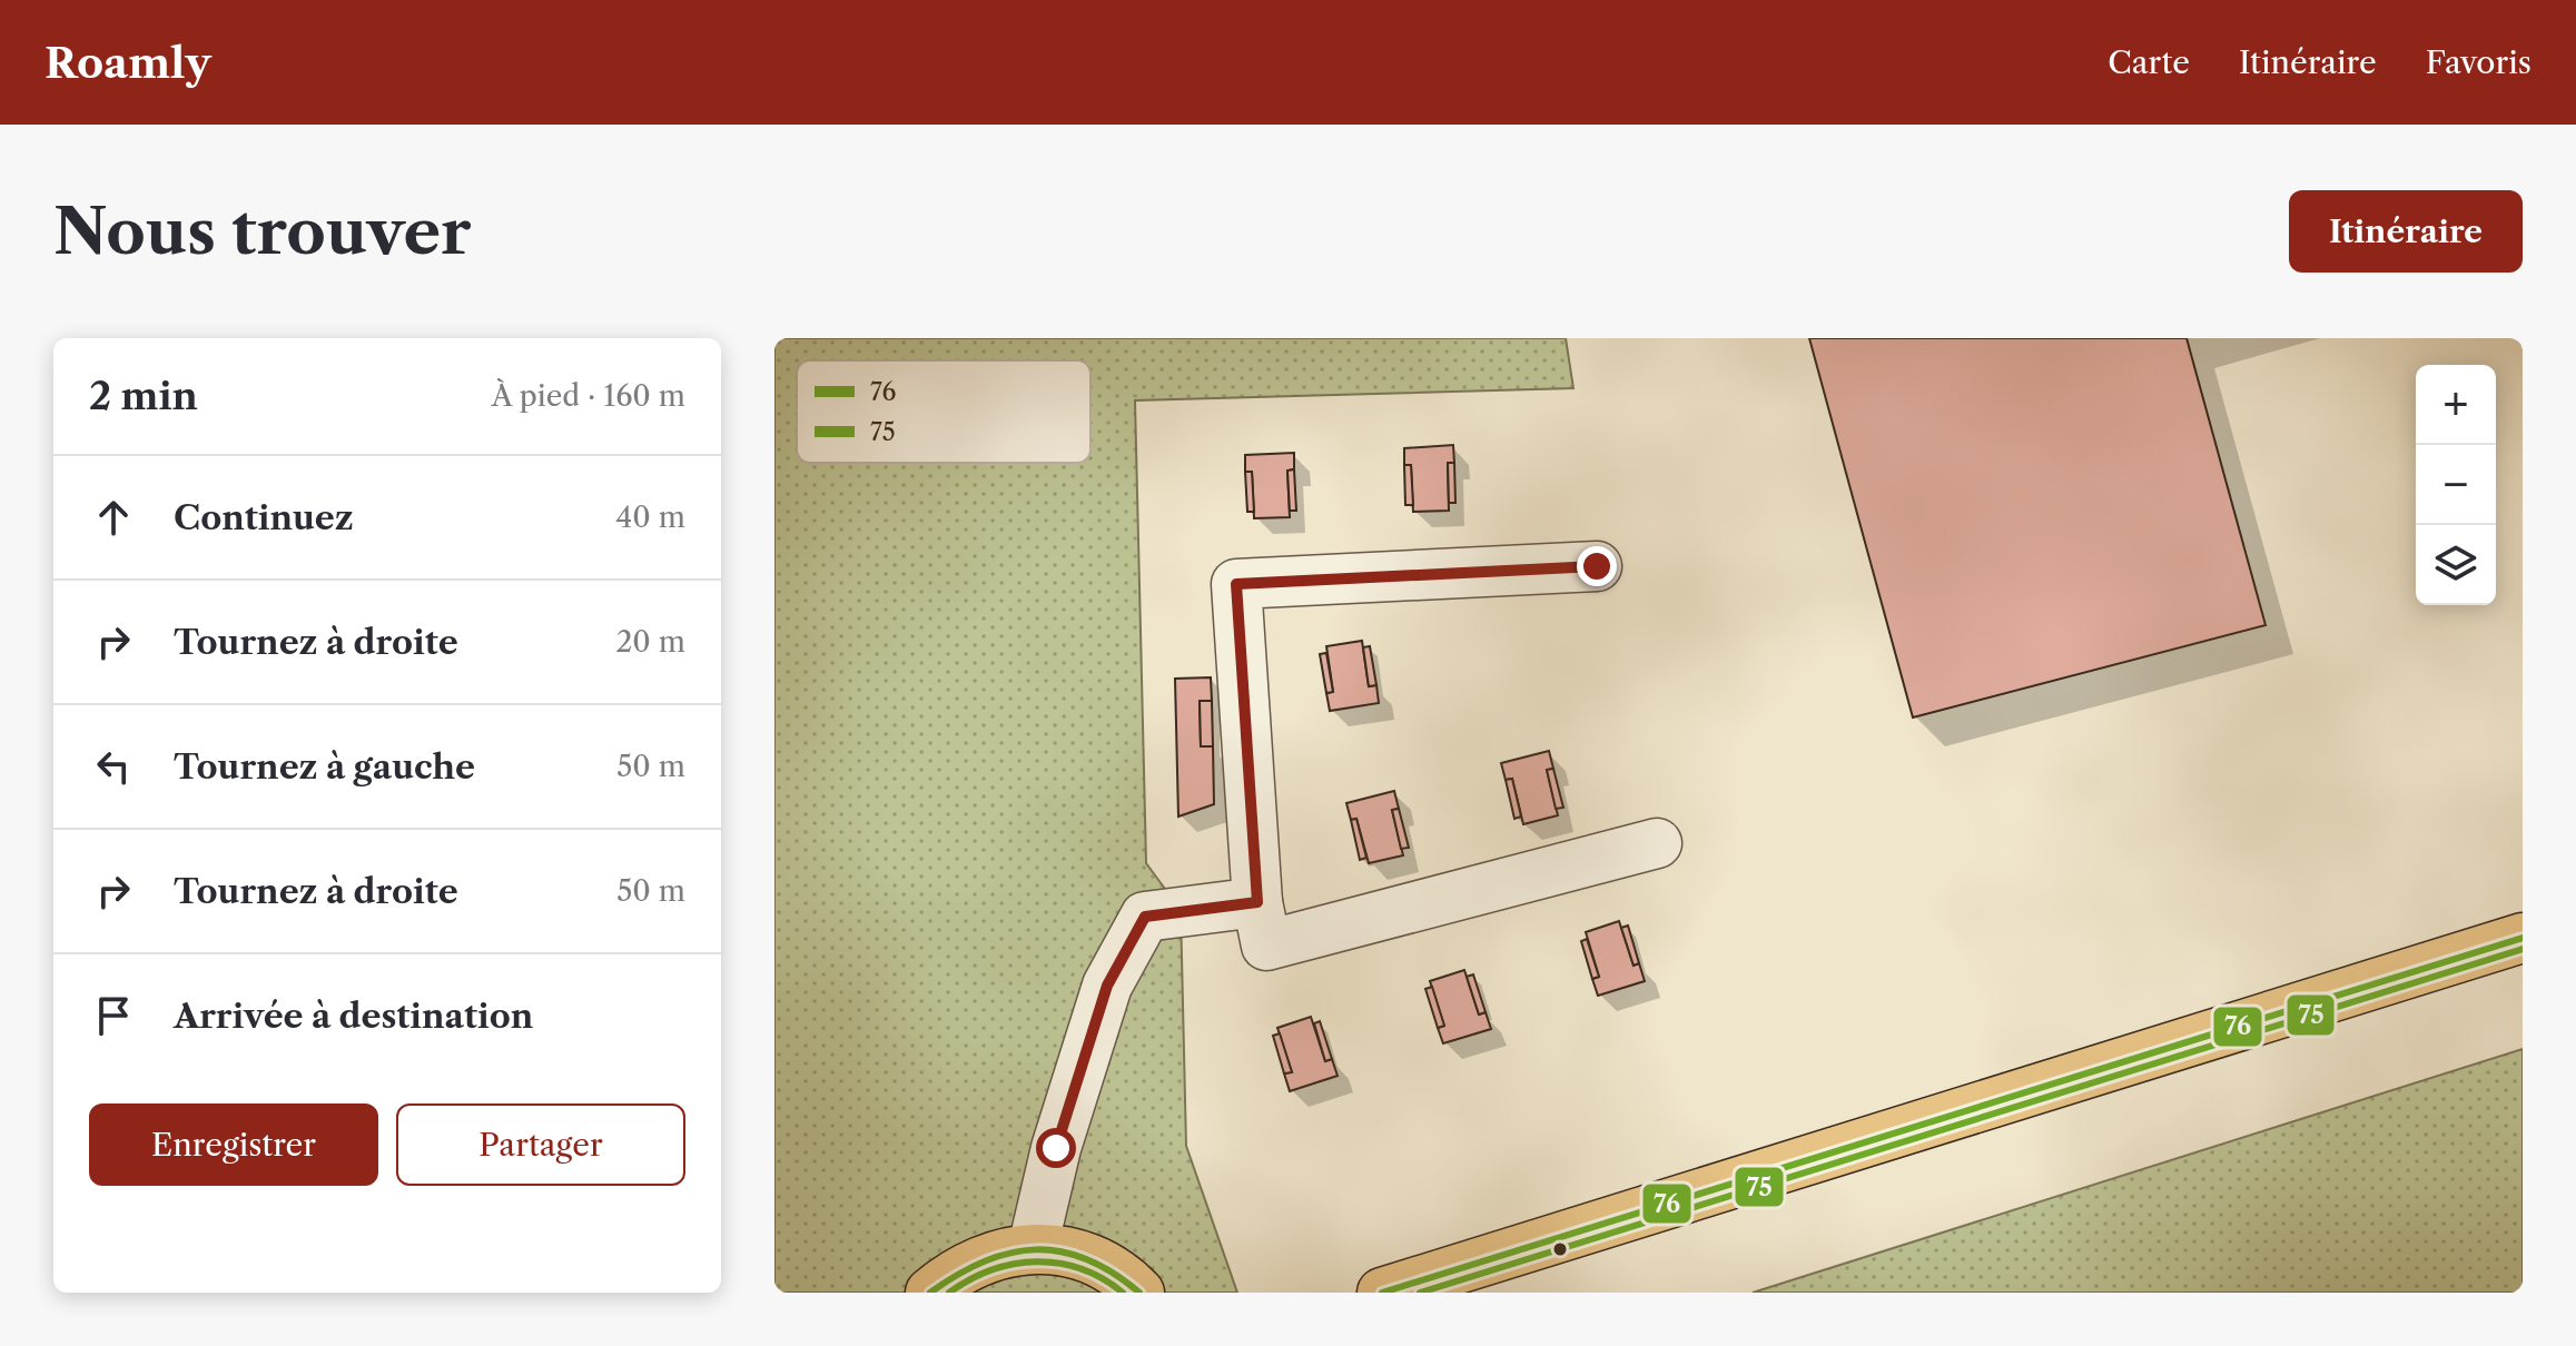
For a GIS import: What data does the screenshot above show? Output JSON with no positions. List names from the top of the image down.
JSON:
{
  "lines": ["transit line 76", "transit line 75"],
  "legend": ["76", "75"],
  "page": {
    "header": "Roamly",
    "nav": ["Carte", "Itinéraire", "Favoris"],
    "buttons": [
      "Itinéraire",
      ["Enregistrer", "Partager"]
    ],
    "title": "Nous trouver",
    "heading": ["2 min", "À pied · 160 m"],
    "map_buttons": ["+", "−"],
    "list": [
      ["Continuez", "40 m"],
      ["Tournez à droite", "20 m"],
      ["Tournez à gauche", "50 m"],
      ["Tournez à droite", "50 m"],
      "Arrivée à destination"
    ]
  }
}
